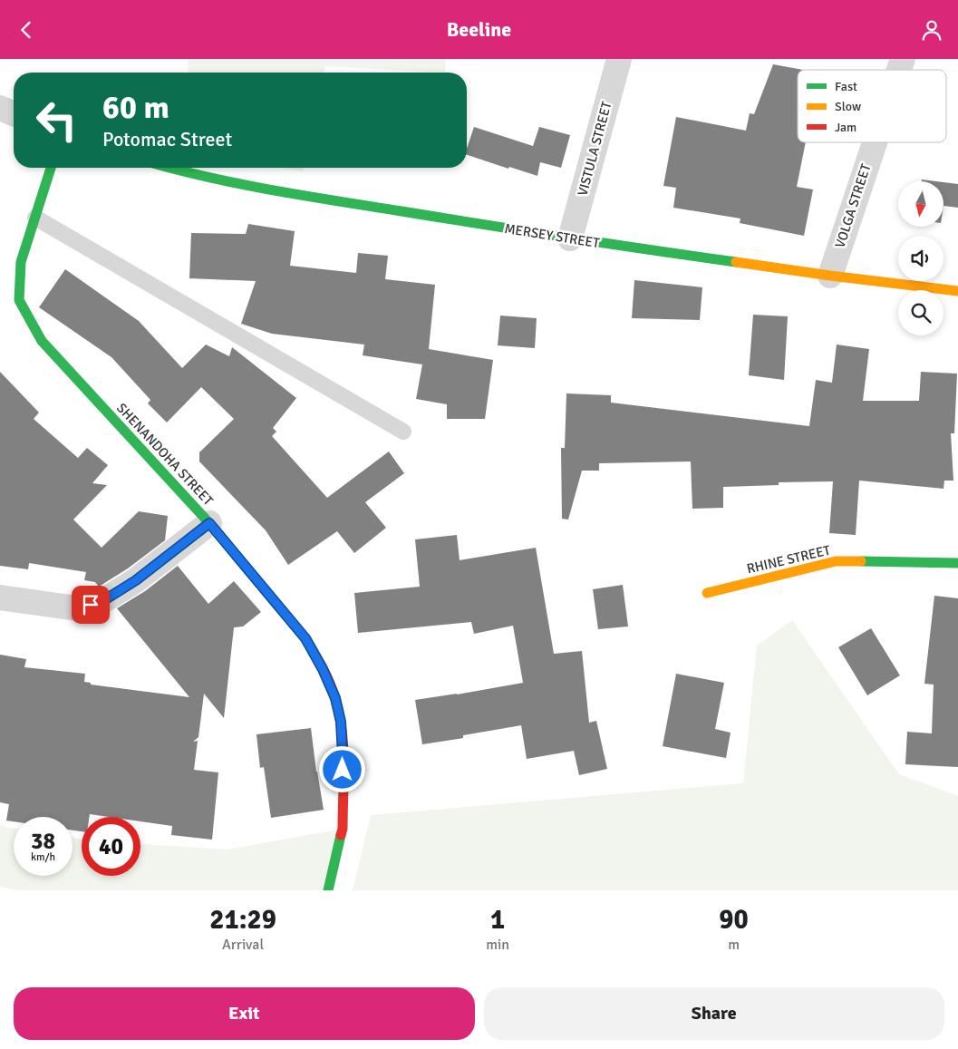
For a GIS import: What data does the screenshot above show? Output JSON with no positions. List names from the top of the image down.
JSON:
{
  "streets": {
    "street": [
      "VISTULA STREET",
      "VOLGA STREET",
      "MERSEY STREET",
      "SHENANDOHA STREET",
      "RHINE STREET"
    ]
  },
  "crossings": [
    ["VISTULA STREET", "MERSEY STREET"],
    ["VOLGA STREET", "MERSEY STREET"]
  ],
  "legend": ["Fast", "Slow", "Jam"],
  "north": "bottom",
  "page": {
    "header": "Beeline",
    "turn": ["60 m", "Potomac Street"],
    "speed": "38 km/h",
    "limit": "40",
    "eta": [
      "21:29",
      "Arrival",
      "1",
      "min",
      "90",
      "m"
    ],
    "buttons": ["Exit", "Share"]
  }
}
